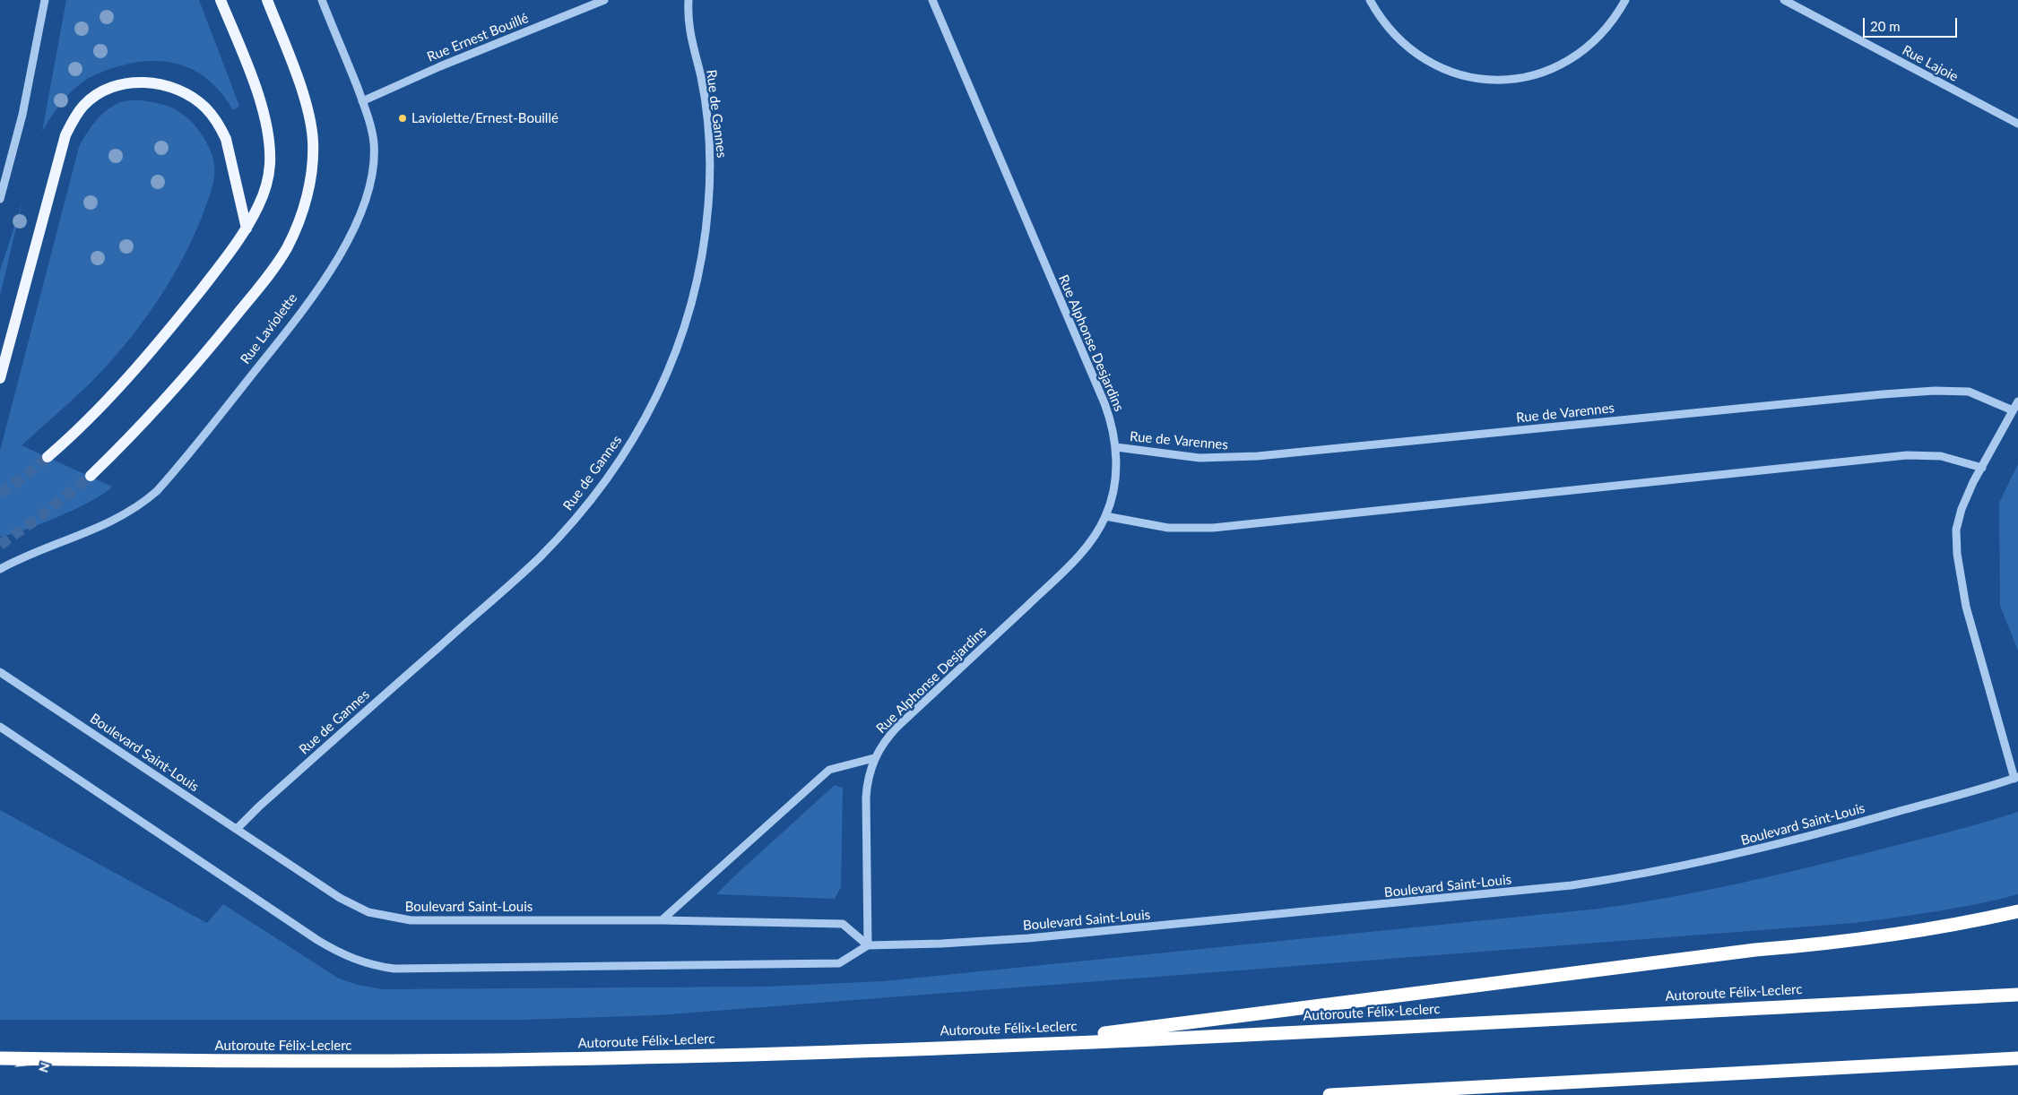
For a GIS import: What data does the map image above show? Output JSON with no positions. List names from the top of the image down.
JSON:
{
  "streets": {
    "highway": ["Autoroute Félix-Leclerc"],
    "street": [
      "Rue Ernest Bouillé",
      "Rue Lajoie",
      "Rue de Gannes",
      "Rue Laviolette",
      "Rue Alphonse Desjardins",
      "Rue de Varennes",
      "Boulevard Saint-Louis"
    ]
  },
  "crossings": [
    ["Rue Ernest Bouillé", "Rue Laviolette"],
    ["Rue de Gannes", "Boulevard Saint-Louis"],
    ["Rue Alphonse Desjardins", "Rue de Varennes"],
    ["Rue Alphonse Desjardins", "Boulevard Saint-Louis"]
  ],
  "places": ["Laviolette/Ernest-Bouillé"],
  "scale_bar": "20 m",
  "north": "right"
}
